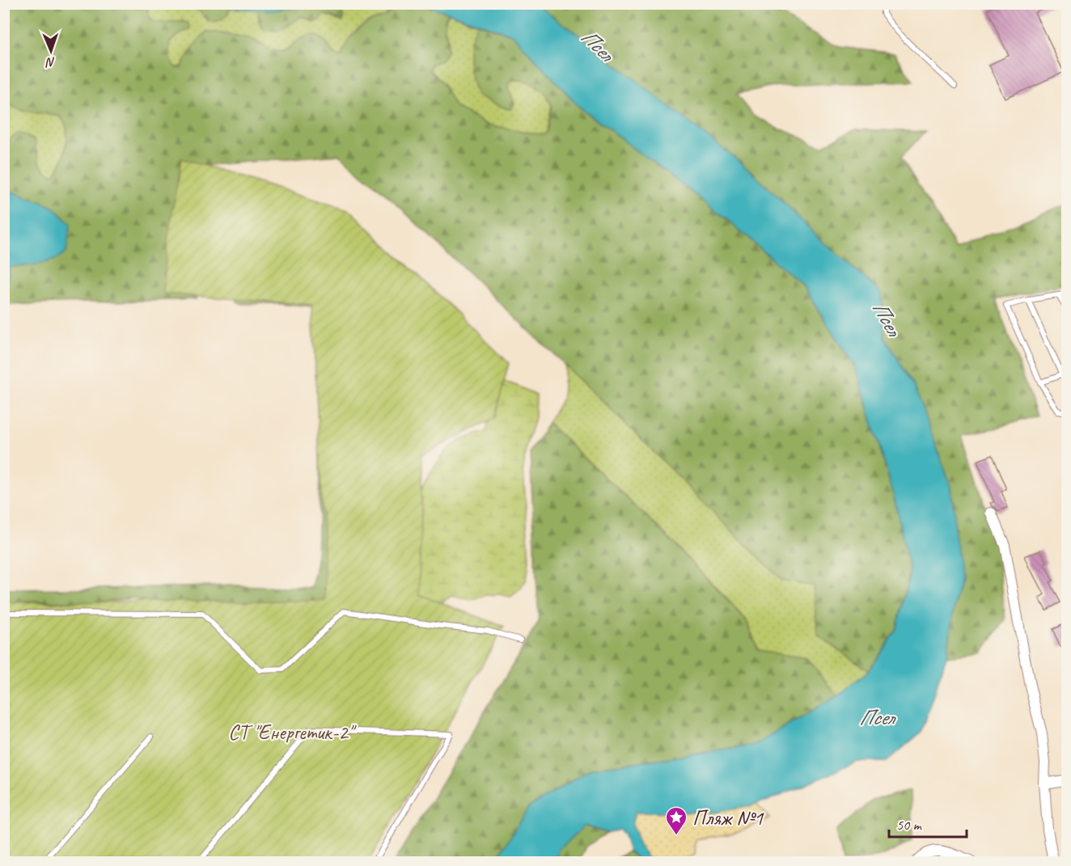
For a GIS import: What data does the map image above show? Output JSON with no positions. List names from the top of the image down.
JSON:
{
  "water": ["Псел"],
  "parks": ["СТ \"Енергетик-2\""],
  "places": {
    "place": ["Пляж №1"]
  },
  "scale_bar": "50 m",
  "north": "bottom"
}
